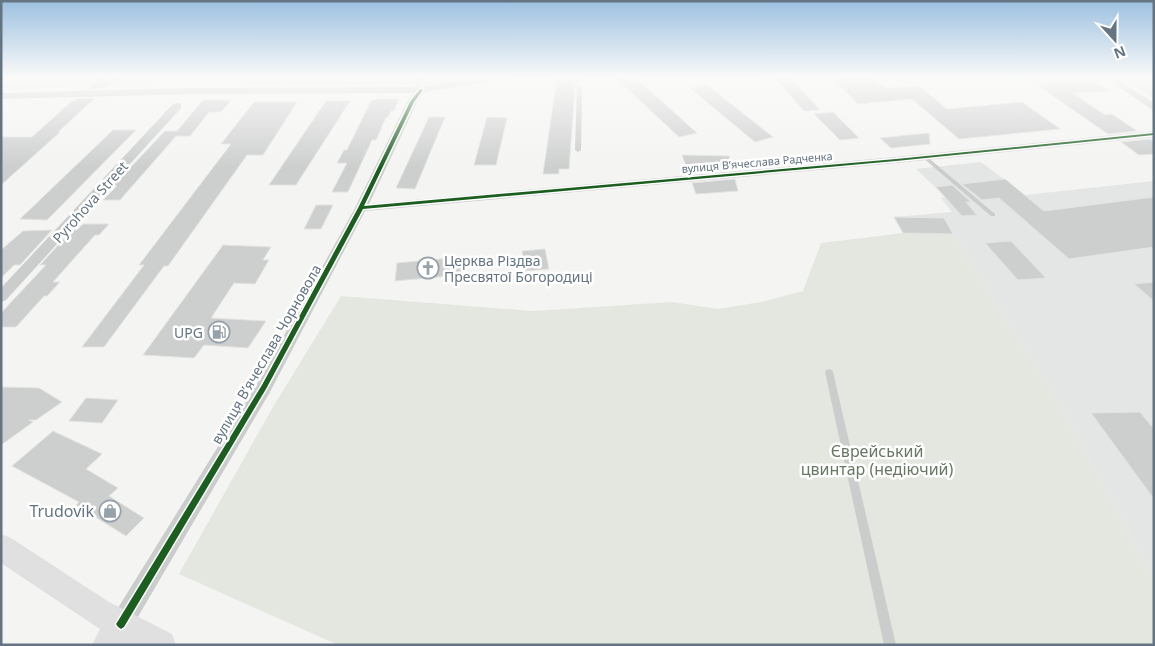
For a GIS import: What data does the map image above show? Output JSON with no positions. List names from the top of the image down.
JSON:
{
  "streets": {
    "street": ["вулиця Вʼячеслава Радченка", "Pyrohova Street", "вулиця Вʼячеслава Чорновола"]
  },
  "crossings": [
    ["вулиця Вʼячеслава Радченка", "вулиця Вʼячеслава Чорновола"]
  ],
  "parks": ["Єврейський цвинтар (недіючий)"],
  "places": {
    "church": ["Церква Різдва Пресвятої Богородиці"],
    "fuel station": ["UPG"],
    "shop": ["Trudovik"]
  },
  "north": "bottom"
}
